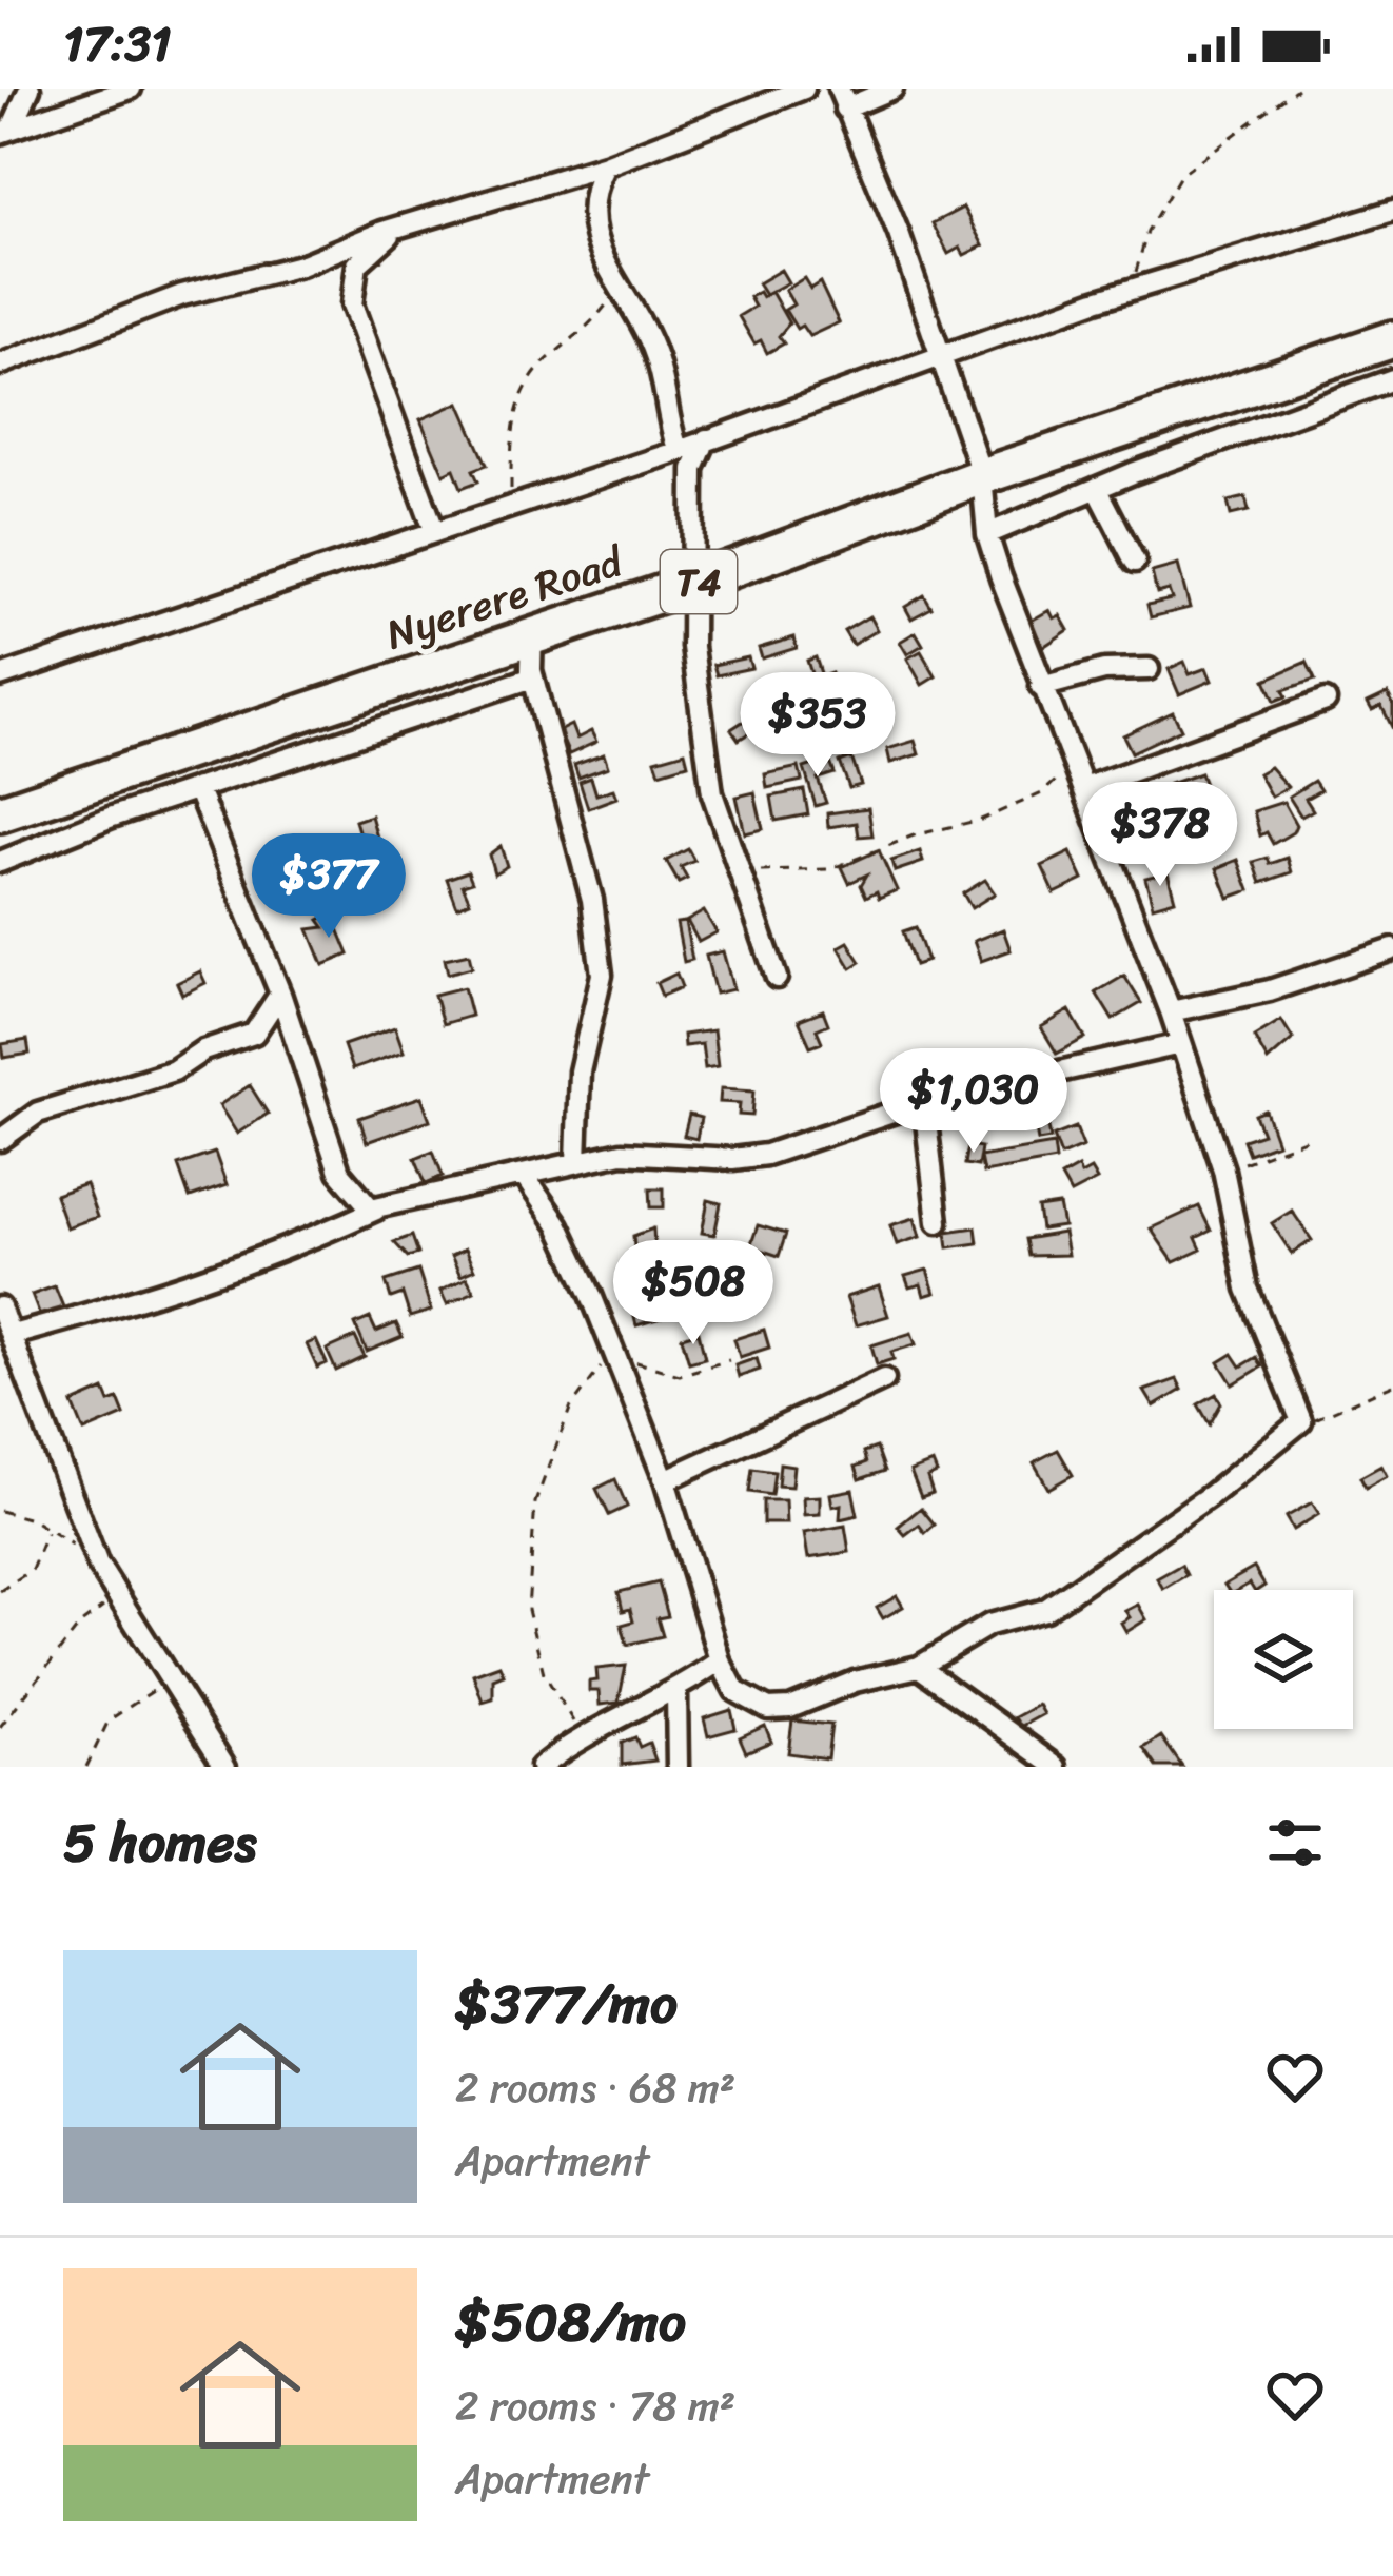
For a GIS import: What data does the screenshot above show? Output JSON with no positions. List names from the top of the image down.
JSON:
{
  "streets": {
    "highway": ["T4", "Nyerere Road"]
  },
  "page": {
    "status": "17:31",
    "price": [
      "$353",
      "$378",
      "$377",
      "$1,030",
      "$508"
    ],
    "heading": "5 homes",
    "list": [
      {
        "name": "$377/mo",
        "note": "2 rooms · 68 m² · Apartment"
      },
      {
        "name": "$508/mo",
        "note": "2 rooms · 78 m² · Apartment"
      }
    ]
  }
}
